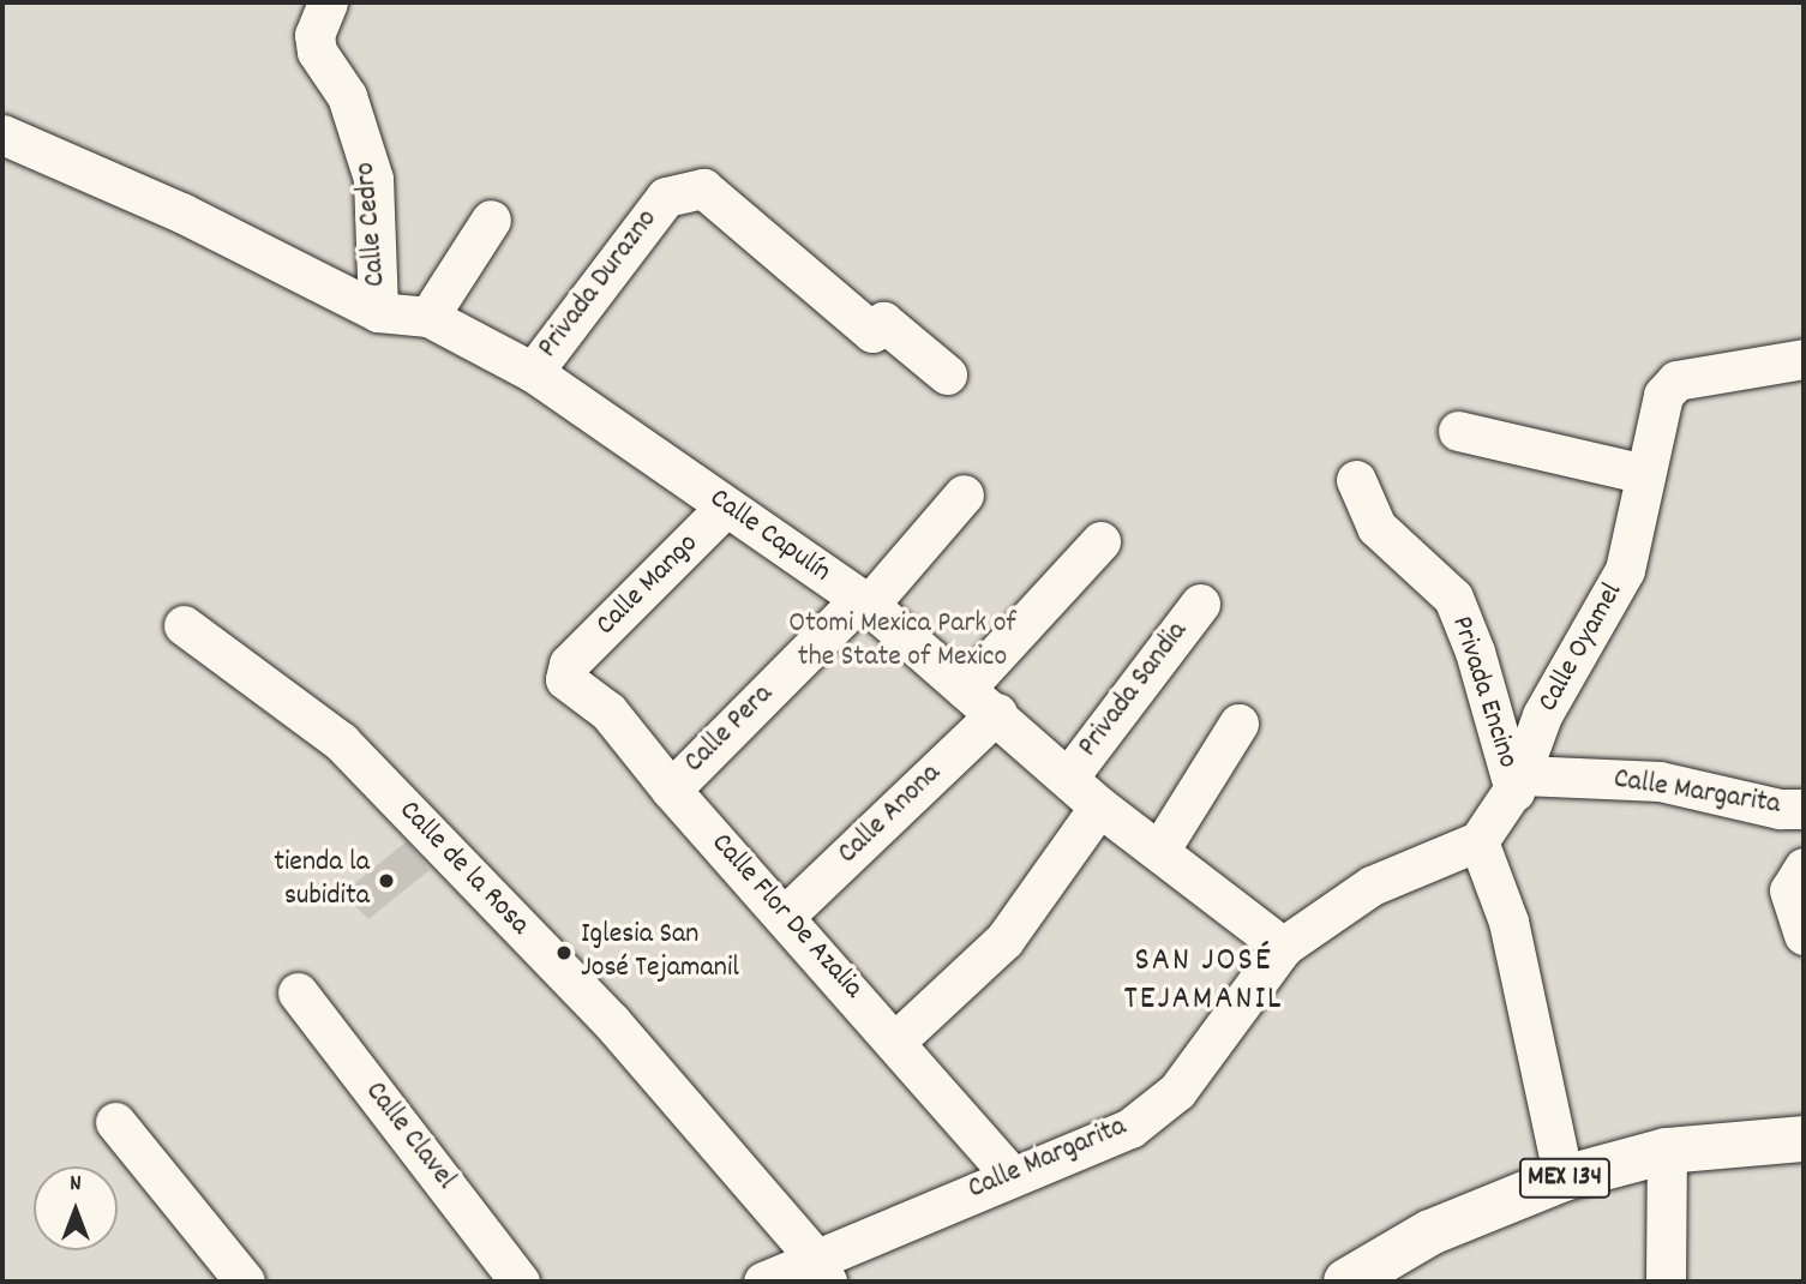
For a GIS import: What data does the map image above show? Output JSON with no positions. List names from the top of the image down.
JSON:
{
  "streets": {
    "main road": ["MEX 134"],
    "street": [
      "Calle Cedro",
      "Privada Durazno",
      "Calle Capulín",
      "Calle Mango",
      "Calle Oyamel",
      "Privada Sandia",
      "Privada Encino",
      "Calle Pera",
      "Calle Margarita",
      "Calle Anona",
      "Calle de la Rosa",
      "Calle Flor De Azalia",
      "Calle Clavel"
    ]
  },
  "crossings": [
    ["Calle Cedro", "Calle Capulín"],
    ["Privada Durazno", "Calle Capulín"],
    ["Calle Capulín", "Calle Mango"],
    ["Calle Capulín", "Privada Sandia"],
    ["Calle Capulín", "Calle Pera"],
    ["Calle Capulín", "Calle Margarita"],
    ["Calle Capulín", "Calle Anona"],
    ["Calle Mango", "Calle Flor De Azalia"],
    ["Calle Oyamel", "Privada Encino"],
    ["Calle Oyamel", "Calle Margarita"],
    ["Privada Encino", "Calle Margarita"],
    ["Calle Pera", "Calle Flor De Azalia"],
    ["Calle Margarita", "Calle de la Rosa"],
    ["Calle Margarita", "Calle Flor De Azalia"],
    ["Calle Anona", "Calle Flor De Azalia"]
  ],
  "districts": ["SAN JOSÉ TEJAMANIL"],
  "parks": ["Otomi Mexica Park of the State of Mexico"],
  "places": ["tienda la subidita", "Iglesia San José Tejamanil"],
  "north": "top"
}
